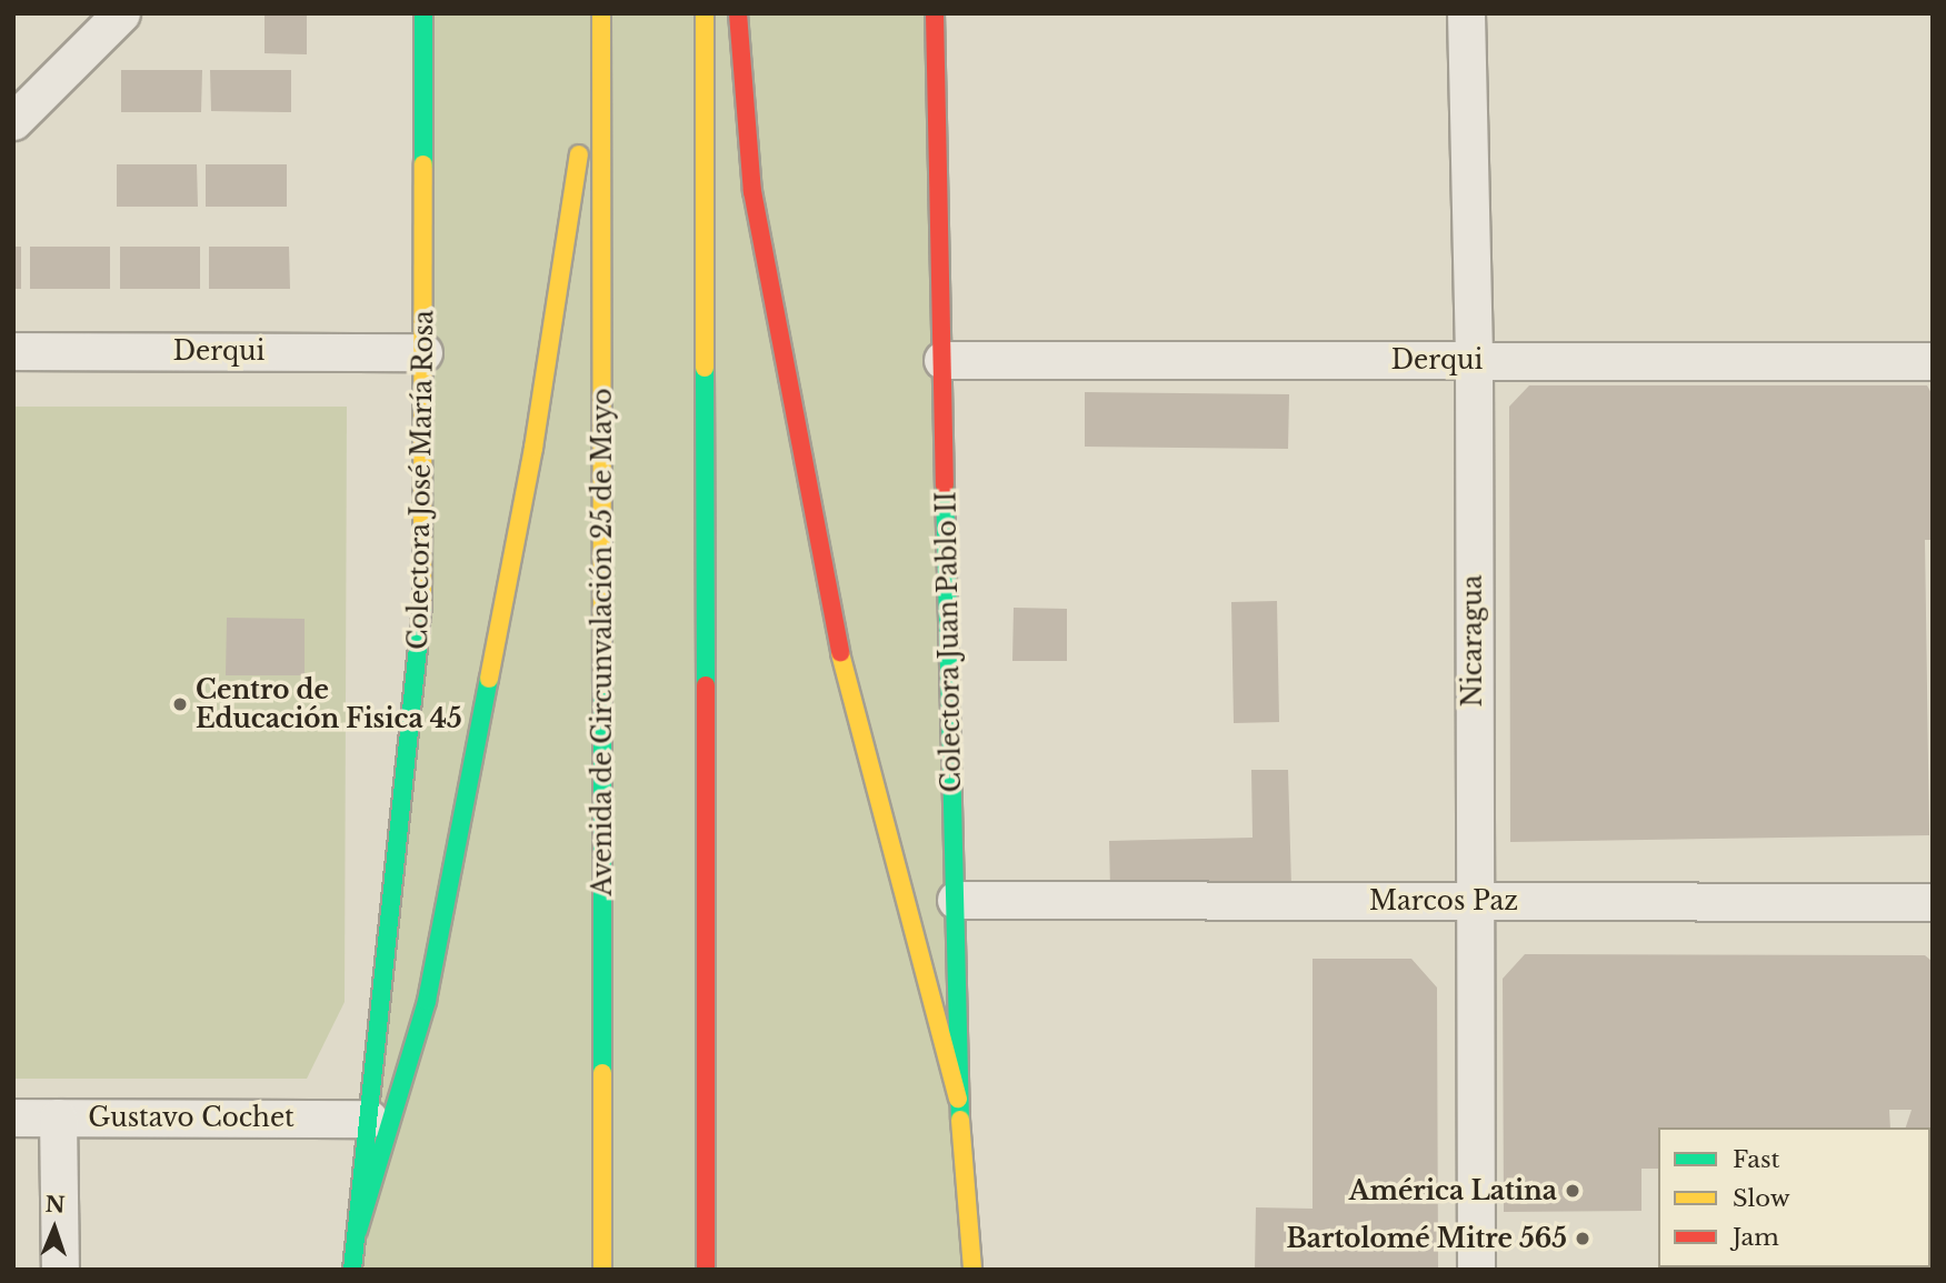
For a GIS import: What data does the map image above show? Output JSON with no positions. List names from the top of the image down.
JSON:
{
  "streets": {
    "main road": ["Colectora José María Rosa", "Avenida de Circunvalación 25 de Mayo", "Colectora Juan Pablo II"],
    "street": [
      "Derqui",
      "Nicaragua",
      "Marcos Paz",
      "Gustavo Cochet"
    ]
  },
  "crossings": [
    ["Derqui", "Colectora José María Rosa"],
    ["Derqui", "Nicaragua"],
    ["Derqui", "Colectora Juan Pablo II"],
    ["Colectora José María Rosa", "Gustavo Cochet"],
    ["Nicaragua", "Marcos Paz"],
    ["Colectora Juan Pablo II", "Marcos Paz"]
  ],
  "places": ["Centro de Educación Fisica 45", "América Latina", "Bartolomé Mitre 565"],
  "legend": ["Fast", "Slow", "Jam"],
  "north": "top"
}
